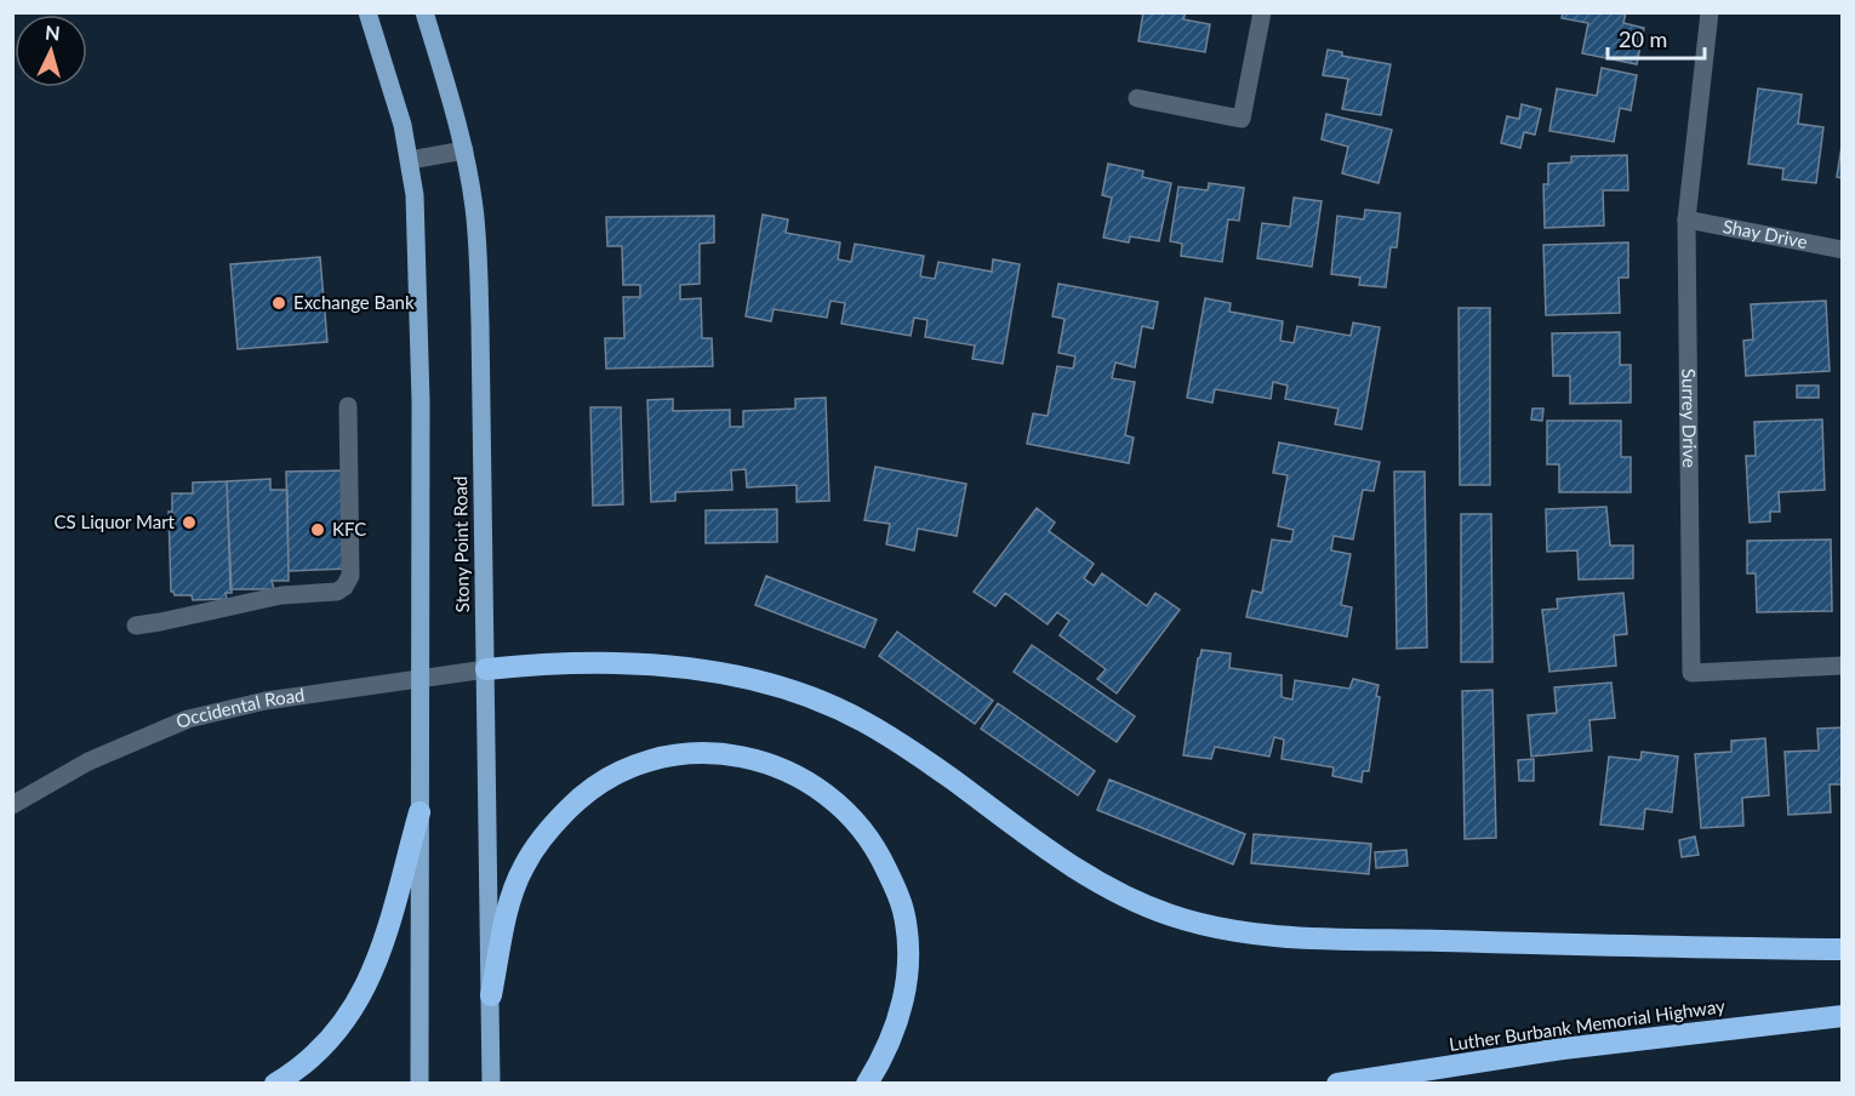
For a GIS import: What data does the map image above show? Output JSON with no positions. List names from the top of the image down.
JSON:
{
  "streets": {
    "highway": ["Luther Burbank Memorial Highway"],
    "main road": ["Stony Point Road"],
    "street": ["Shay Drive", "Surrey Drive", "Occidental Road"]
  },
  "crossings": [
    ["Shay Drive", "Surrey Drive"],
    ["Stony Point Road", "Occidental Road"]
  ],
  "places": ["Exchange Bank", "CS Liquor Mart", "KFC"],
  "scale_bar": "20 m",
  "north": "top"
}
